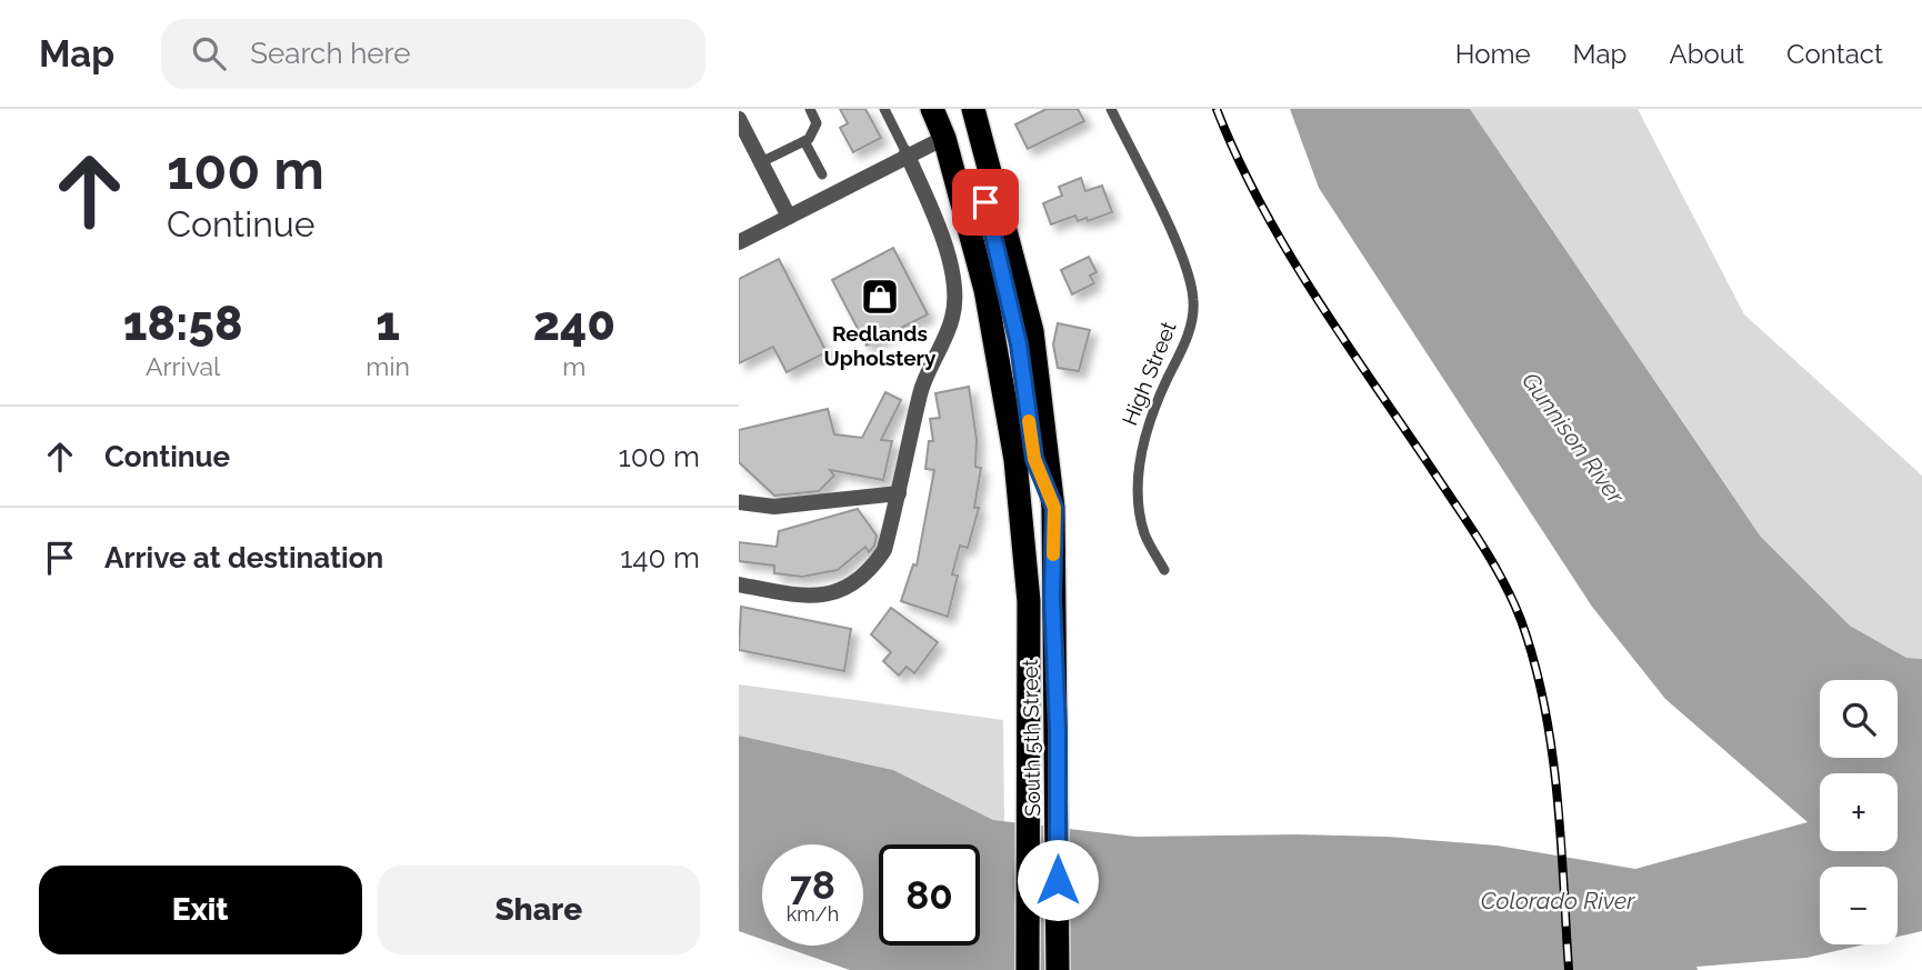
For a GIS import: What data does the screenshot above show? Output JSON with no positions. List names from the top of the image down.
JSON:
{
  "streets": {
    "highway": ["South 5th Street"],
    "lane": ["High Street"]
  },
  "water": ["Gunnison River", "Colorado River"],
  "places": {
    "shop": ["Redlands Upholstery"]
  },
  "page": {
    "header": "Map",
    "search": "Search here",
    "nav": [
      "Home",
      "Map",
      "About",
      "Contact"
    ],
    "turn": ["100 m", "Continue"],
    "eta": [
      "18:58",
      "Arrival",
      "1",
      "min",
      "240",
      "m"
    ],
    "list": [
      {
        "name": "Continue",
        "value": "100 m"
      },
      {
        "name": "Arrive at destination",
        "value": "140 m"
      }
    ],
    "map_buttons": ["+", "−"],
    "speed": "78 km/h",
    "limit": "80",
    "buttons": ["Exit", "Share"]
  }
}
